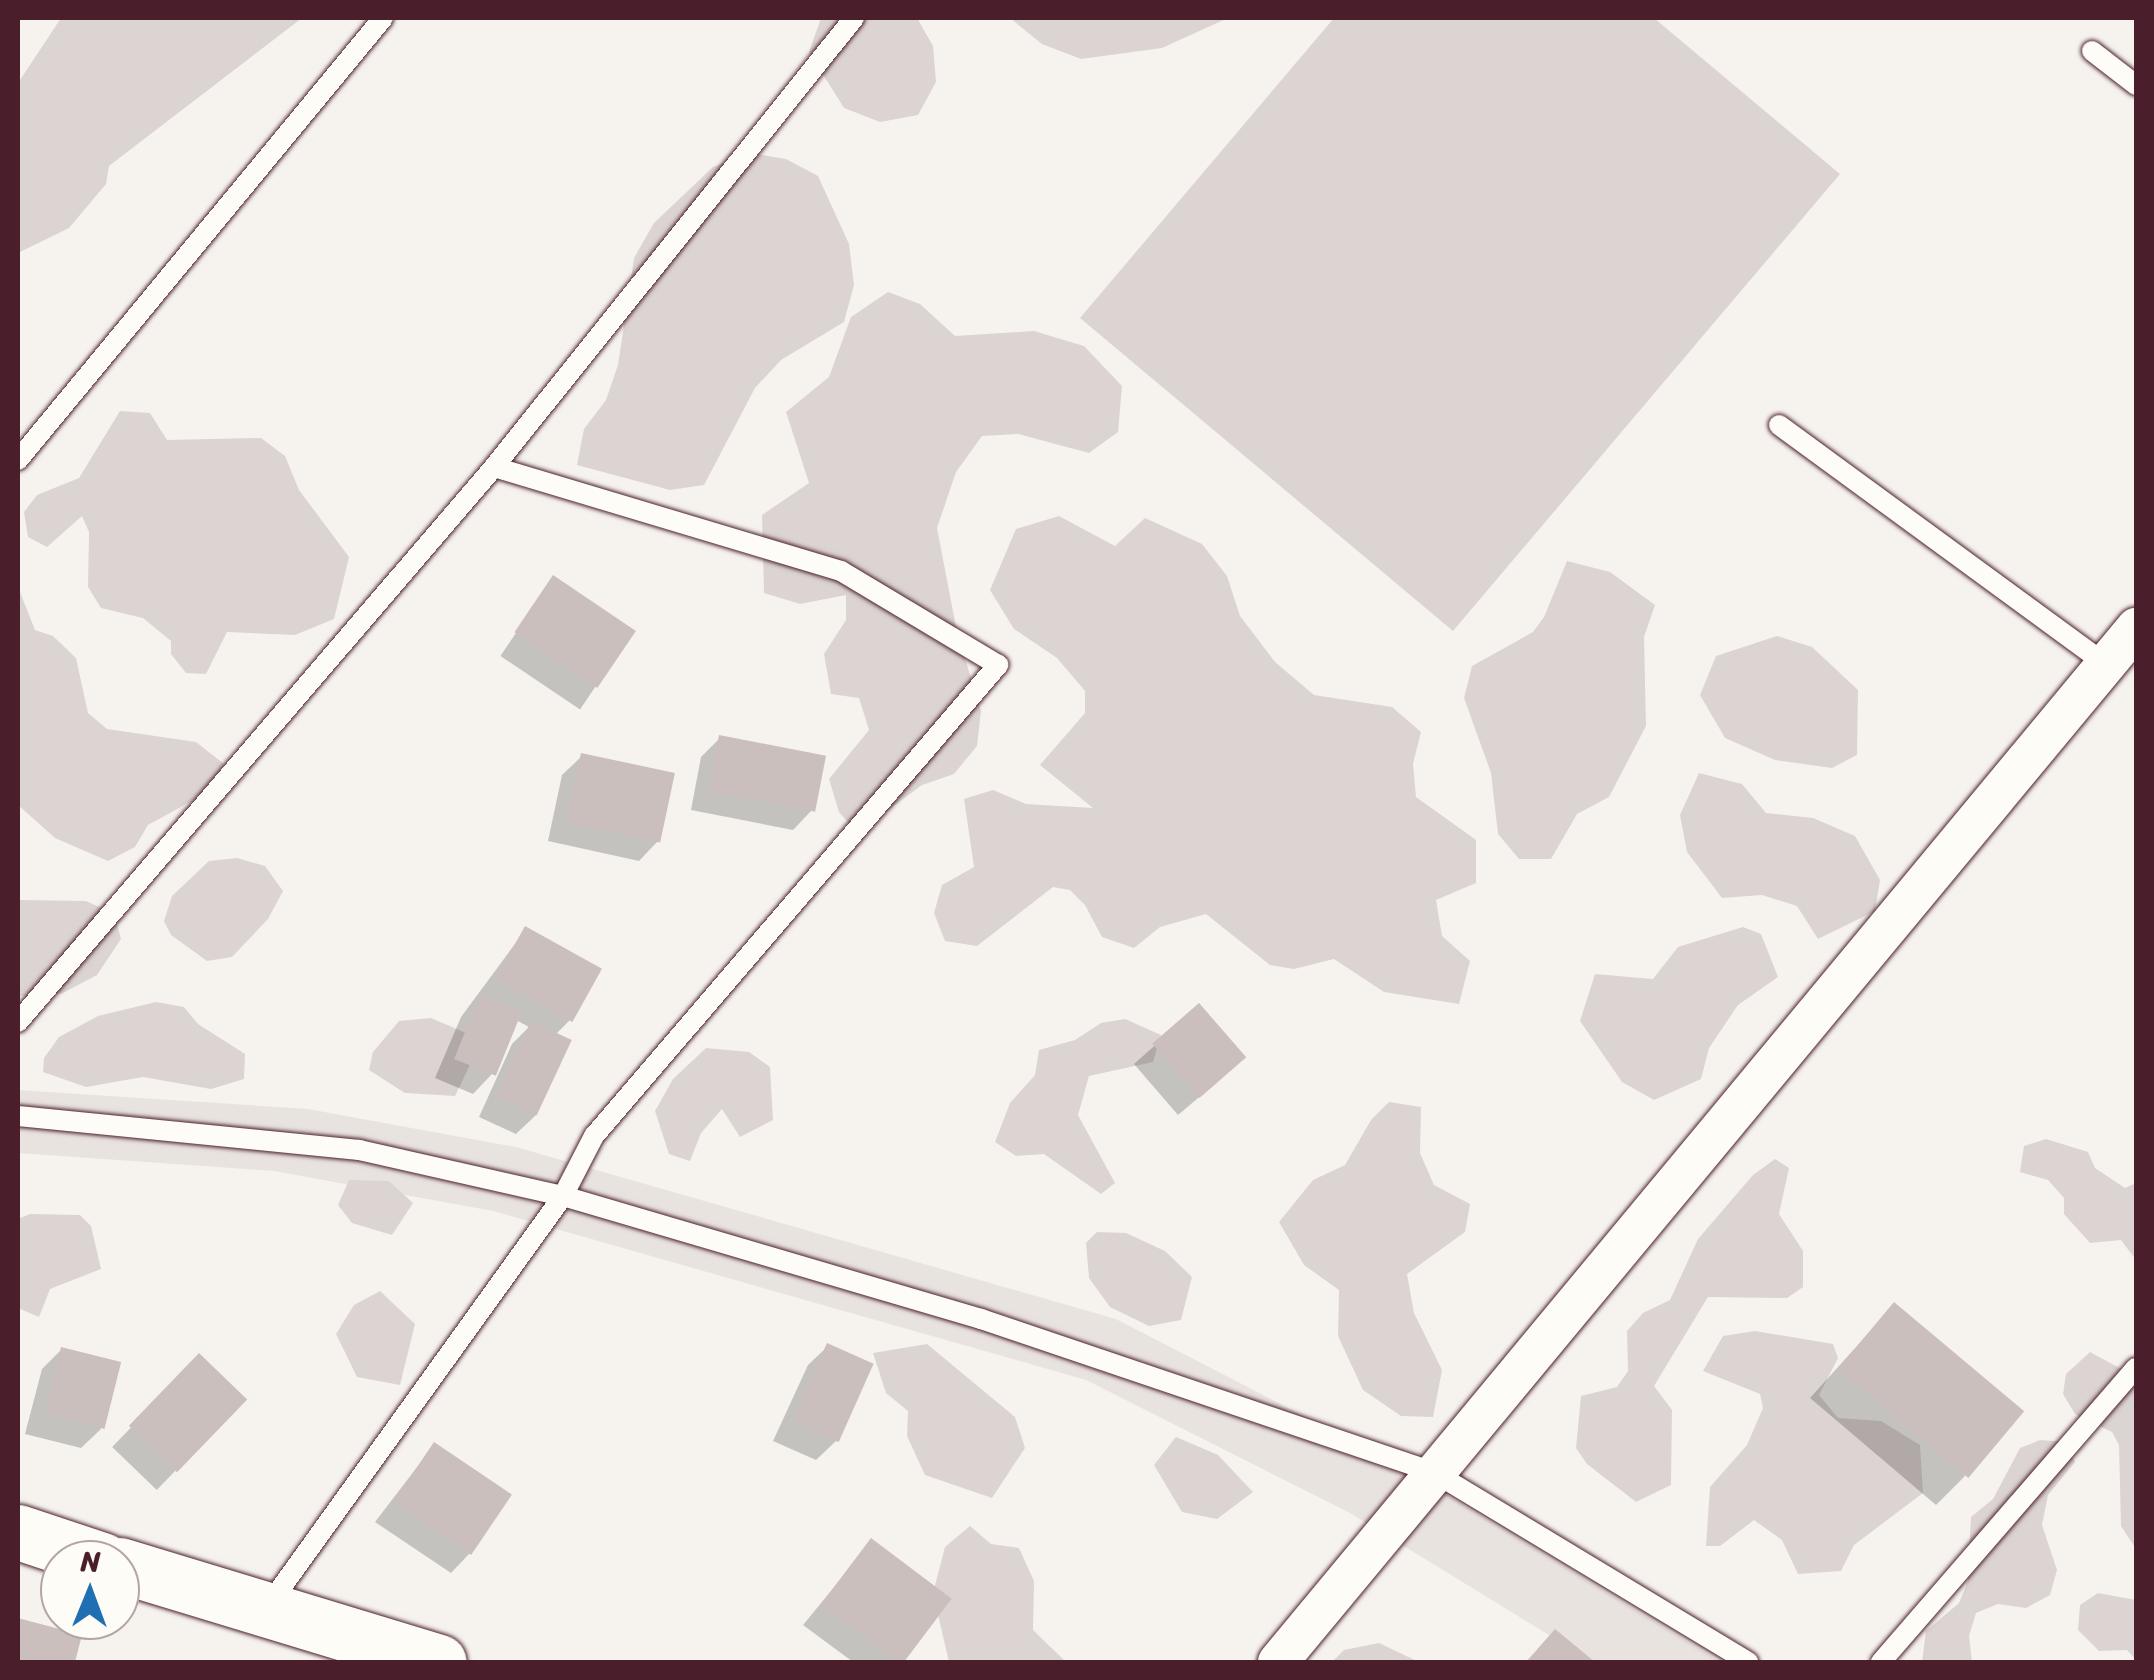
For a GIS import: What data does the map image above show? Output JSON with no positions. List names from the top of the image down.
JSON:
{
  "north": "top"
}
